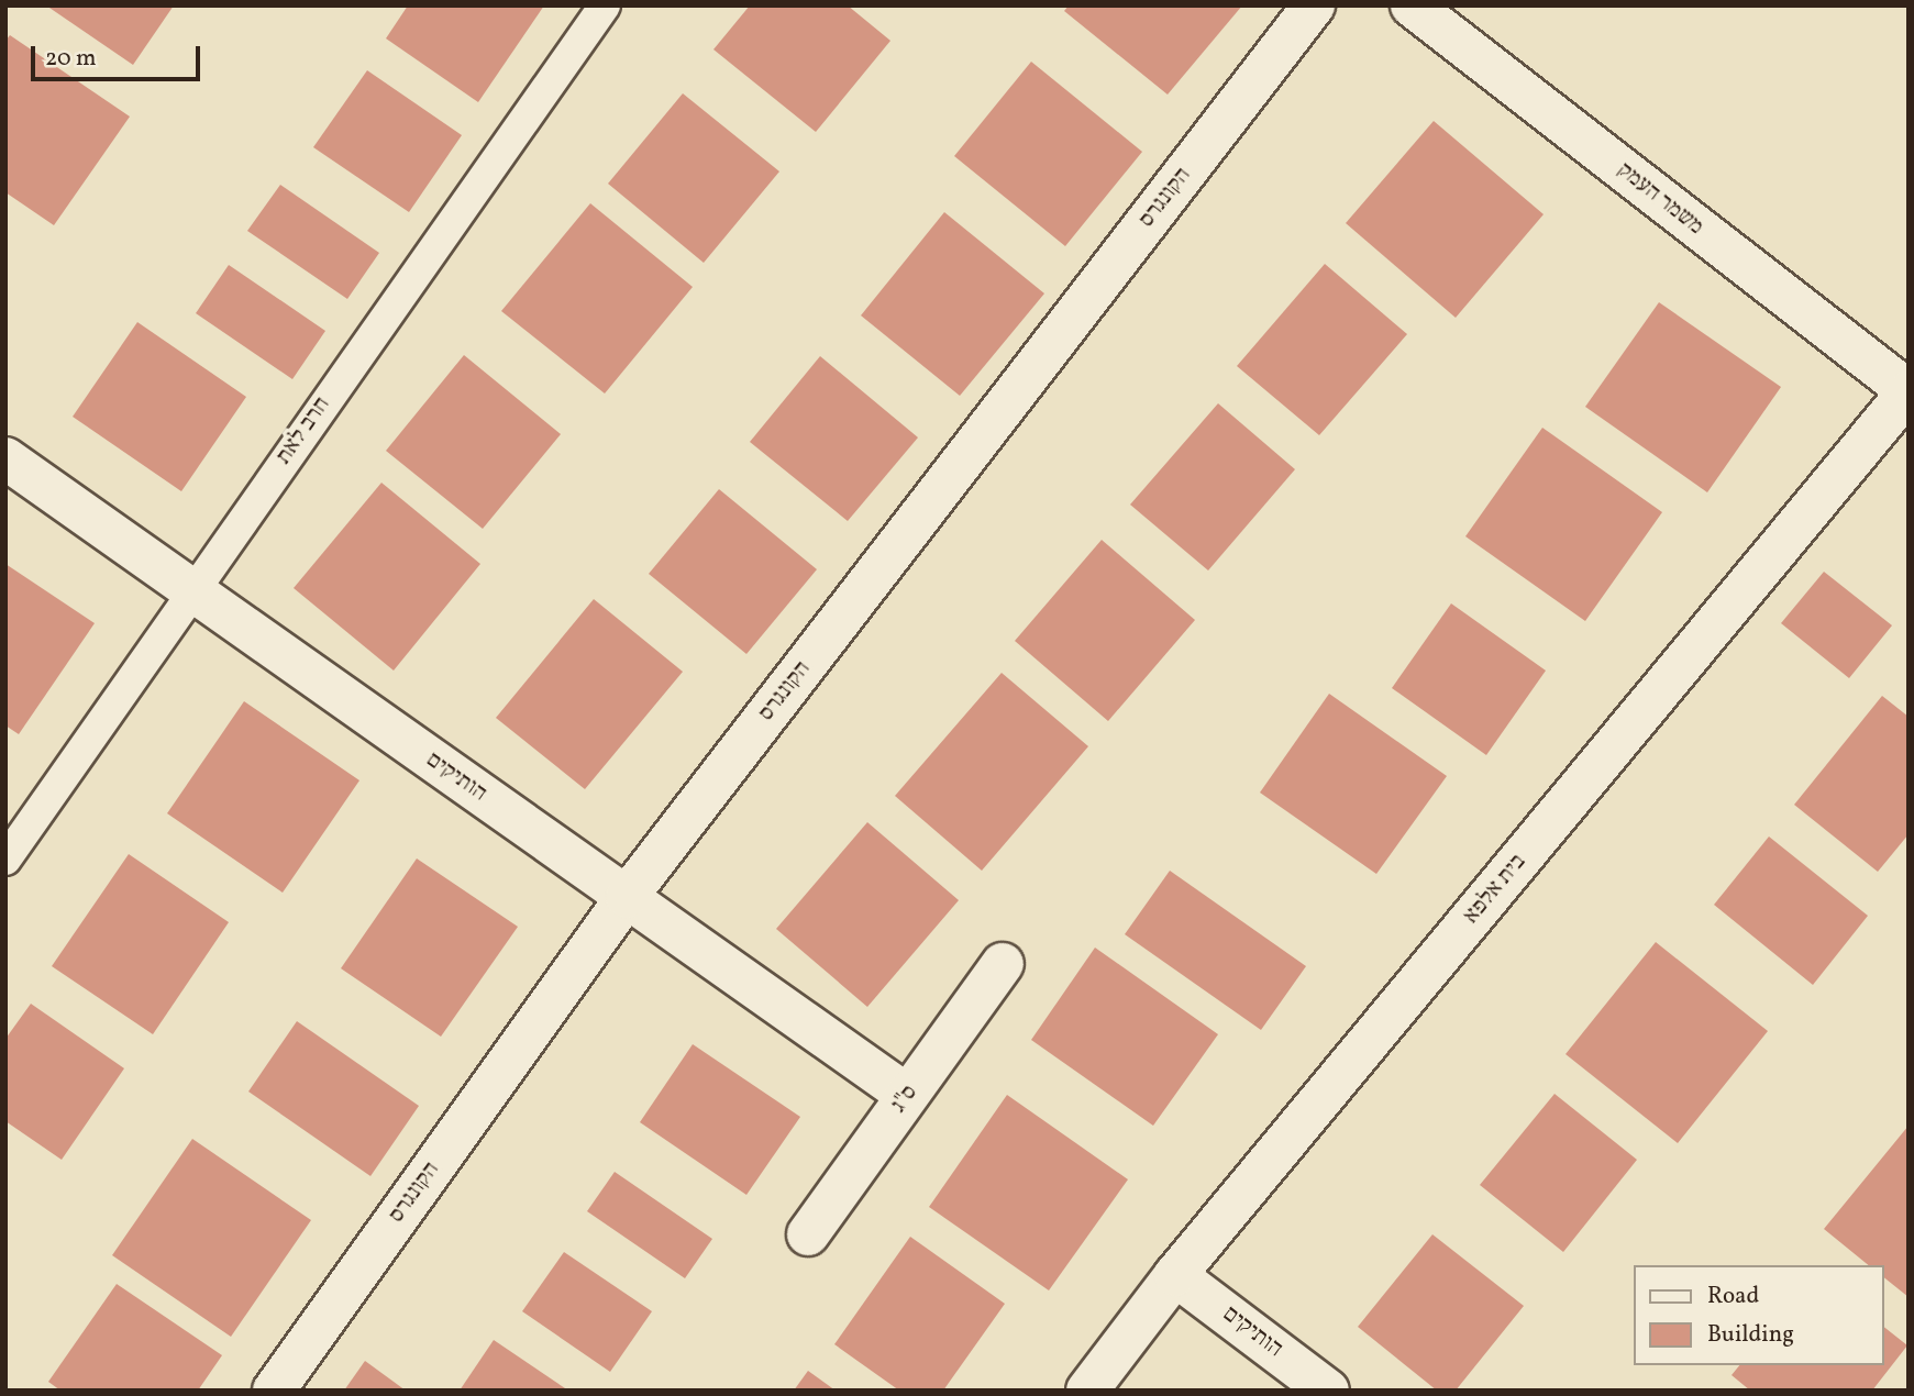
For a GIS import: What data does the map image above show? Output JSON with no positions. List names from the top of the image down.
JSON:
{
  "streets": {
    "street": [
      "הקונגרס",
      "משמר העמק",
      "הותיקים",
      "בית אלפא",
      "ס\"ג"
    ],
    "lane": ["חרב לאת"]
  },
  "crossings": [
    ["הקונגרס", "הותיקים"],
    ["משמר העמק", "בית אלפא"],
    ["חרב לאת", "הותיקים"],
    ["הותיקים", "בית אלפא"],
    ["הותיקים", "ס\"ג"]
  ],
  "legend": ["Road", "Building"],
  "scale_bar": "20 m"
}
